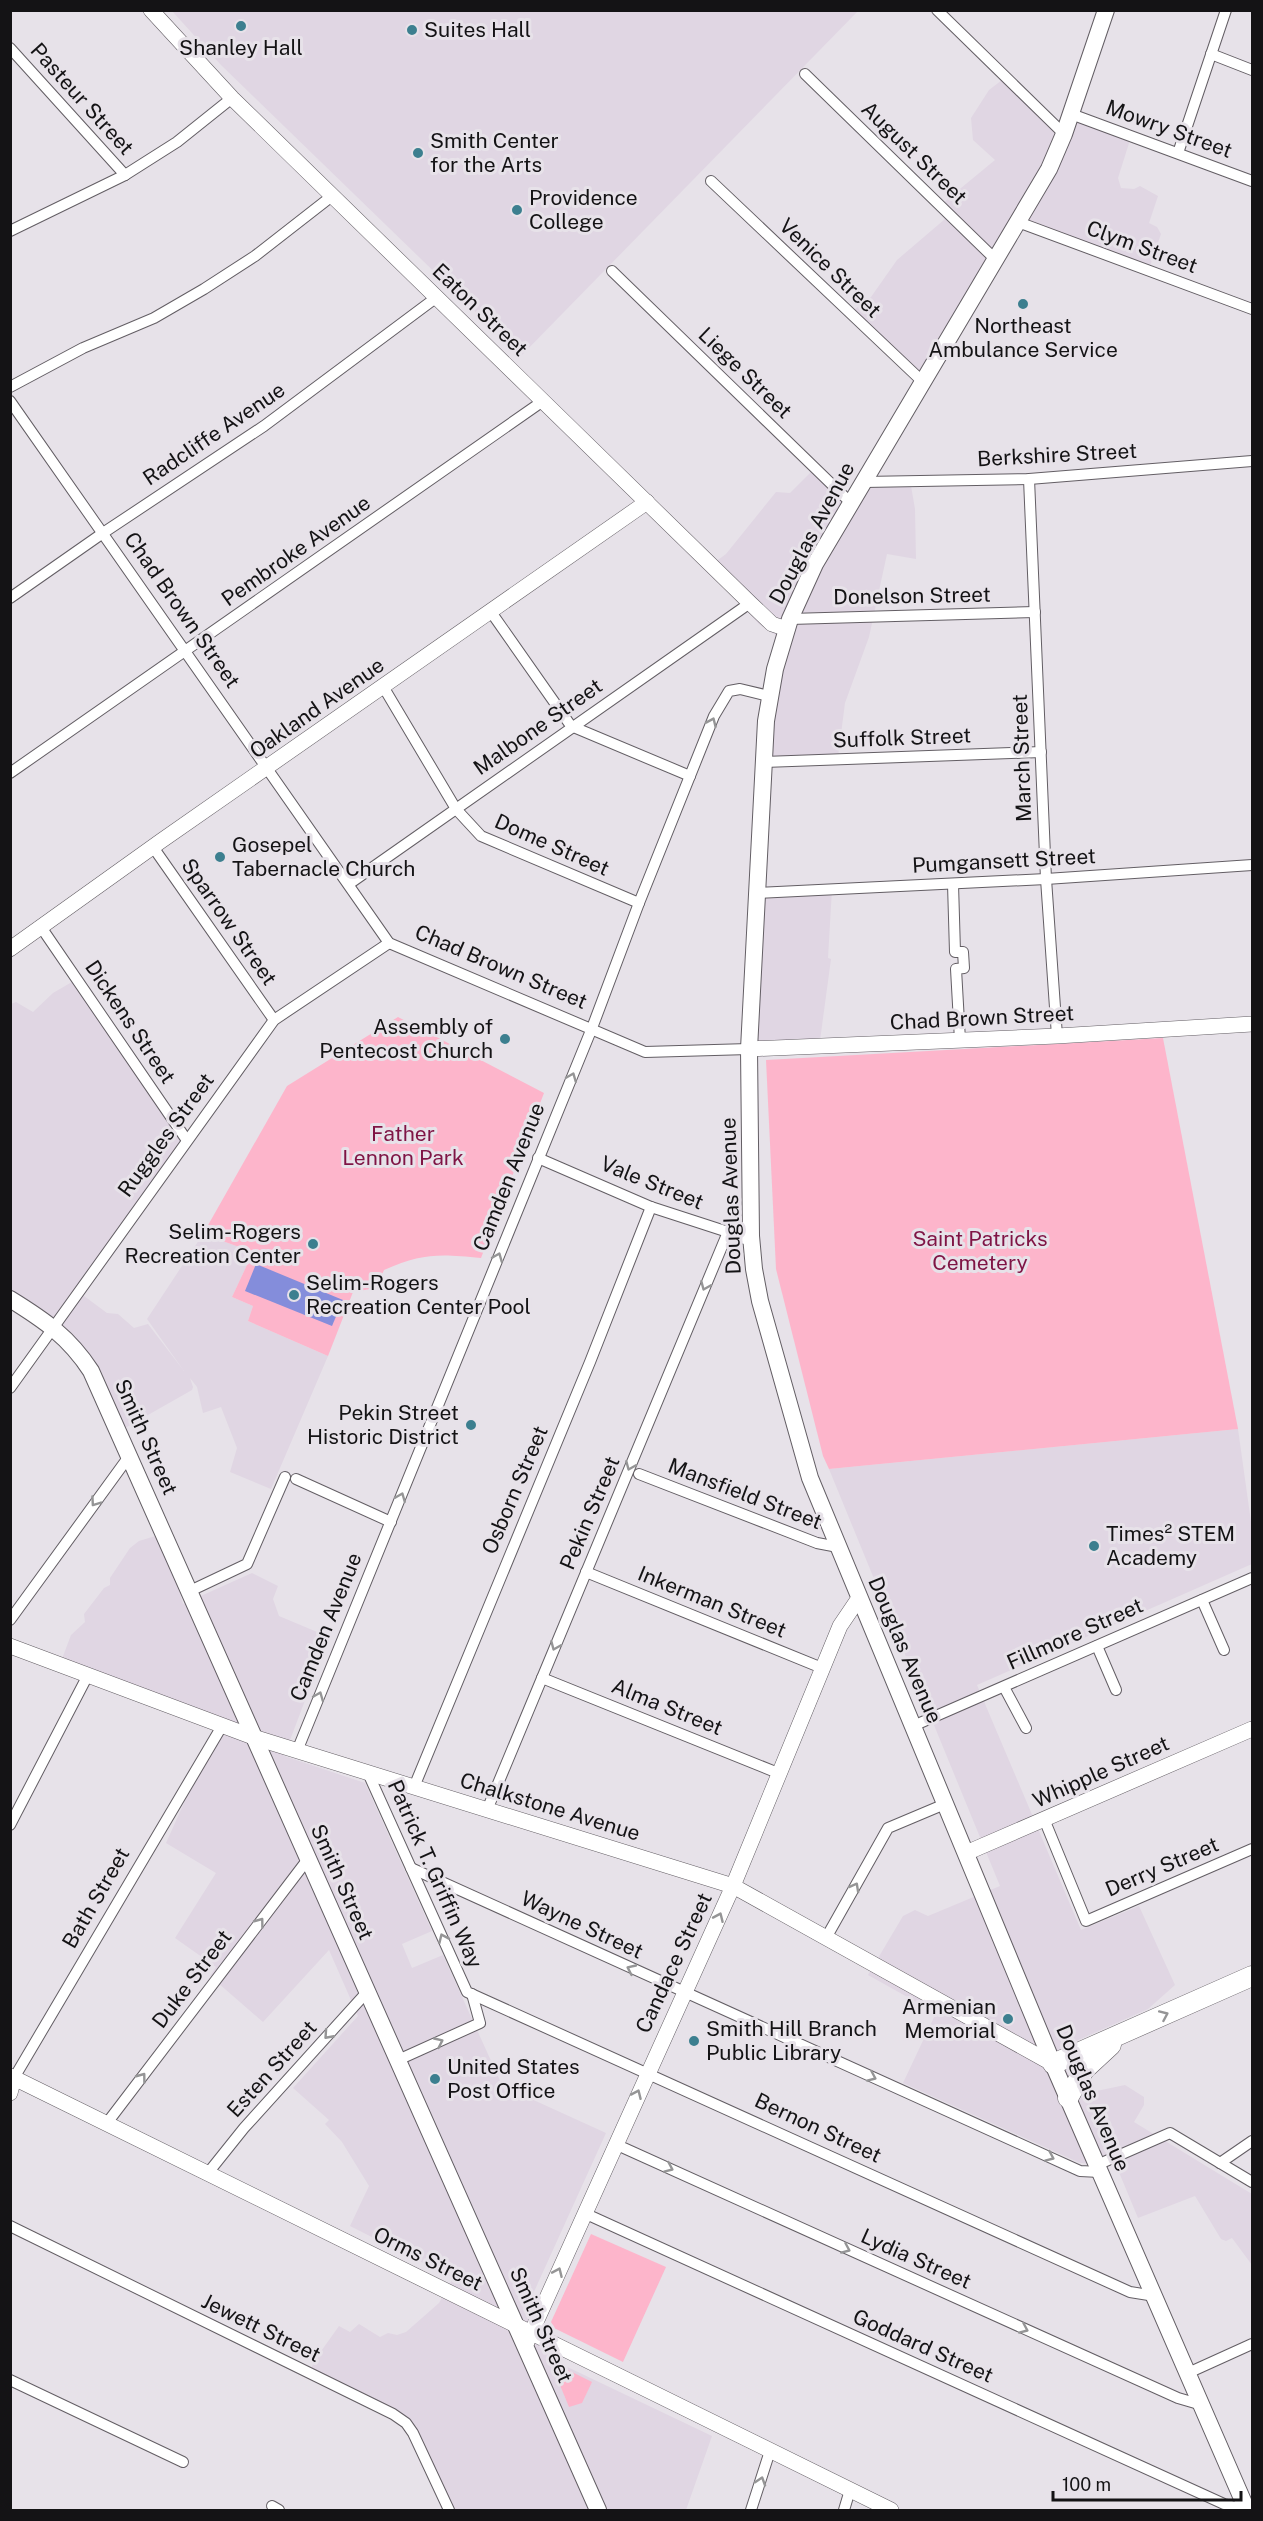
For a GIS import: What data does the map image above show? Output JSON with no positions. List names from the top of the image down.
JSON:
{
  "streets": {
    "main road": ["Douglas Avenue", "Smith Street"],
    "street": [
      "Pasteur Street",
      "Mowry Street",
      "August Street",
      "Clym Street",
      "Venice Street",
      "Eaton Street",
      "Liege Street",
      "Radcliffe Avenue",
      "Berkshire Street",
      "Pembroke Avenue",
      "Donelson Street",
      "Chad Brown Street",
      "Oakland Avenue",
      "Malbone Street",
      "Suffolk Street",
      "March Street",
      "Dome Street",
      "Pumgansett Street",
      "Sparrow Street",
      "Dickens Street",
      "Ruggles Street",
      "Camden Avenue",
      "Vale Street",
      "Osborn Street",
      "Mansfield Street",
      "Pekin Street",
      "Inkerman Street",
      "Fillmore Street",
      "Alma Street",
      "Whipple Street",
      "Chalkstone Avenue",
      "Derry Street",
      "Patrick T. Griffin Way",
      "Bath Street",
      "Wayne Street",
      "Candace Street",
      "Duke Street",
      "Esten Street",
      "Bernon Street",
      "Orms Street",
      "Lydia Street",
      "Jewett Street",
      "Goddard Street"
    ]
  },
  "crossings": [
    ["Mowry Street", "Douglas Avenue"],
    ["August Street", "Douglas Avenue"],
    ["Clym Street", "Douglas Avenue"],
    ["Venice Street", "Douglas Avenue"],
    ["Eaton Street", "Radcliffe Avenue"],
    ["Eaton Street", "Douglas Avenue"],
    ["Eaton Street", "Pembroke Avenue"],
    ["Eaton Street", "Donelson Street"],
    ["Eaton Street", "Oakland Avenue"],
    ["Eaton Street", "Malbone Street"],
    ["Liege Street", "Douglas Avenue"],
    ["Radcliffe Avenue", "Chad Brown Street"],
    ["Berkshire Street", "Douglas Avenue"],
    ["Berkshire Street", "March Street"],
    ["Douglas Avenue", "Donelson Street"],
    ["Douglas Avenue", "Chad Brown Street"],
    ["Douglas Avenue", "Suffolk Street"],
    ["Douglas Avenue", "Pumgansett Street"],
    ["Douglas Avenue", "Camden Avenue"],
    ["Douglas Avenue", "Vale Street"],
    ["Douglas Avenue", "Mansfield Street"],
    ["Douglas Avenue", "Fillmore Street"],
    ["Douglas Avenue", "Whipple Street"],
    ["Douglas Avenue", "Chalkstone Avenue"],
    ["Douglas Avenue", "Wayne Street"],
    ["Douglas Avenue", "Candace Street"],
    ["Douglas Avenue", "Bernon Street"],
    ["Douglas Avenue", "Lydia Street"],
    ["Douglas Avenue", "Goddard Street"],
    ["Pembroke Avenue", "Chad Brown Street"],
    ["Donelson Street", "March Street"],
    ["Chad Brown Street", "Oakland Avenue"],
    ["Chad Brown Street", "Malbone Street"],
    ["Chad Brown Street", "March Street"],
    ["Chad Brown Street", "Ruggles Street"],
    ["Chad Brown Street", "Camden Avenue"],
    ["Oakland Avenue", "Dome Street"],
    ["Oakland Avenue", "Sparrow Street"],
    ["Oakland Avenue", "Dickens Street"],
    ["Malbone Street", "Dome Street"],
    ["Suffolk Street", "March Street"],
    ["March Street", "Pumgansett Street"],
    ["Dome Street", "Camden Avenue"],
    ["Sparrow Street", "Ruggles Street"],
    ["Dickens Street", "Ruggles Street"],
    ["Ruggles Street", "Smith Street"],
    ["Camden Avenue", "Vale Street"],
    ["Camden Avenue", "Chalkstone Avenue"],
    ["Vale Street", "Osborn Street"],
    ["Vale Street", "Pekin Street"],
    ["Smith Street", "Chalkstone Avenue"],
    ["Smith Street", "Patrick T. Griffin Way"],
    ["Smith Street", "Candace Street"],
    ["Smith Street", "Duke Street"],
    ["Smith Street", "Esten Street"],
    ["Smith Street", "Orms Street"],
    ["Osborn Street", "Chalkstone Avenue"],
    ["Pekin Street", "Inkerman Street"],
    ["Pekin Street", "Alma Street"],
    ["Pekin Street", "Chalkstone Avenue"],
    ["Inkerman Street", "Candace Street"],
    ["Alma Street", "Candace Street"],
    ["Whipple Street", "Derry Street"],
    ["Chalkstone Avenue", "Patrick T. Griffin Way"],
    ["Chalkstone Avenue", "Bath Street"],
    ["Chalkstone Avenue", "Candace Street"],
    ["Patrick T. Griffin Way", "Wayne Street"],
    ["Patrick T. Griffin Way", "Bernon Street"],
    ["Bath Street", "Orms Street"],
    ["Wayne Street", "Candace Street"],
    ["Candace Street", "Bernon Street"],
    ["Candace Street", "Orms Street"],
    ["Candace Street", "Lydia Street"],
    ["Candace Street", "Goddard Street"],
    ["Duke Street", "Orms Street"],
    ["Esten Street", "Orms Street"]
  ],
  "one_way": [
    "Camden Avenue",
    "Pekin Street",
    "Candace Street",
    "Duke Street",
    "Esten Street",
    "Lydia Street"
  ],
  "parks": ["Father Lennon Park", "Saint Patricks Cemetery"],
  "places": [
    "Shanley Hall",
    "Suites Hall",
    "Smith Center for the Arts",
    "Providence College",
    "Northeast Ambulance Service",
    "Gosepel Tabernacle Church",
    "Assembly of Pentecost Church",
    "Selim-Rogers Recreation Center",
    "Selim-Rogers Recreation Center Pool",
    "Pekin Street Historic District",
    "Times² STEM Academy",
    "Armenian Memorial",
    "Smith Hill Branch Public Library",
    "United States Post Office"
  ],
  "scale_bar": "100 m"
}
